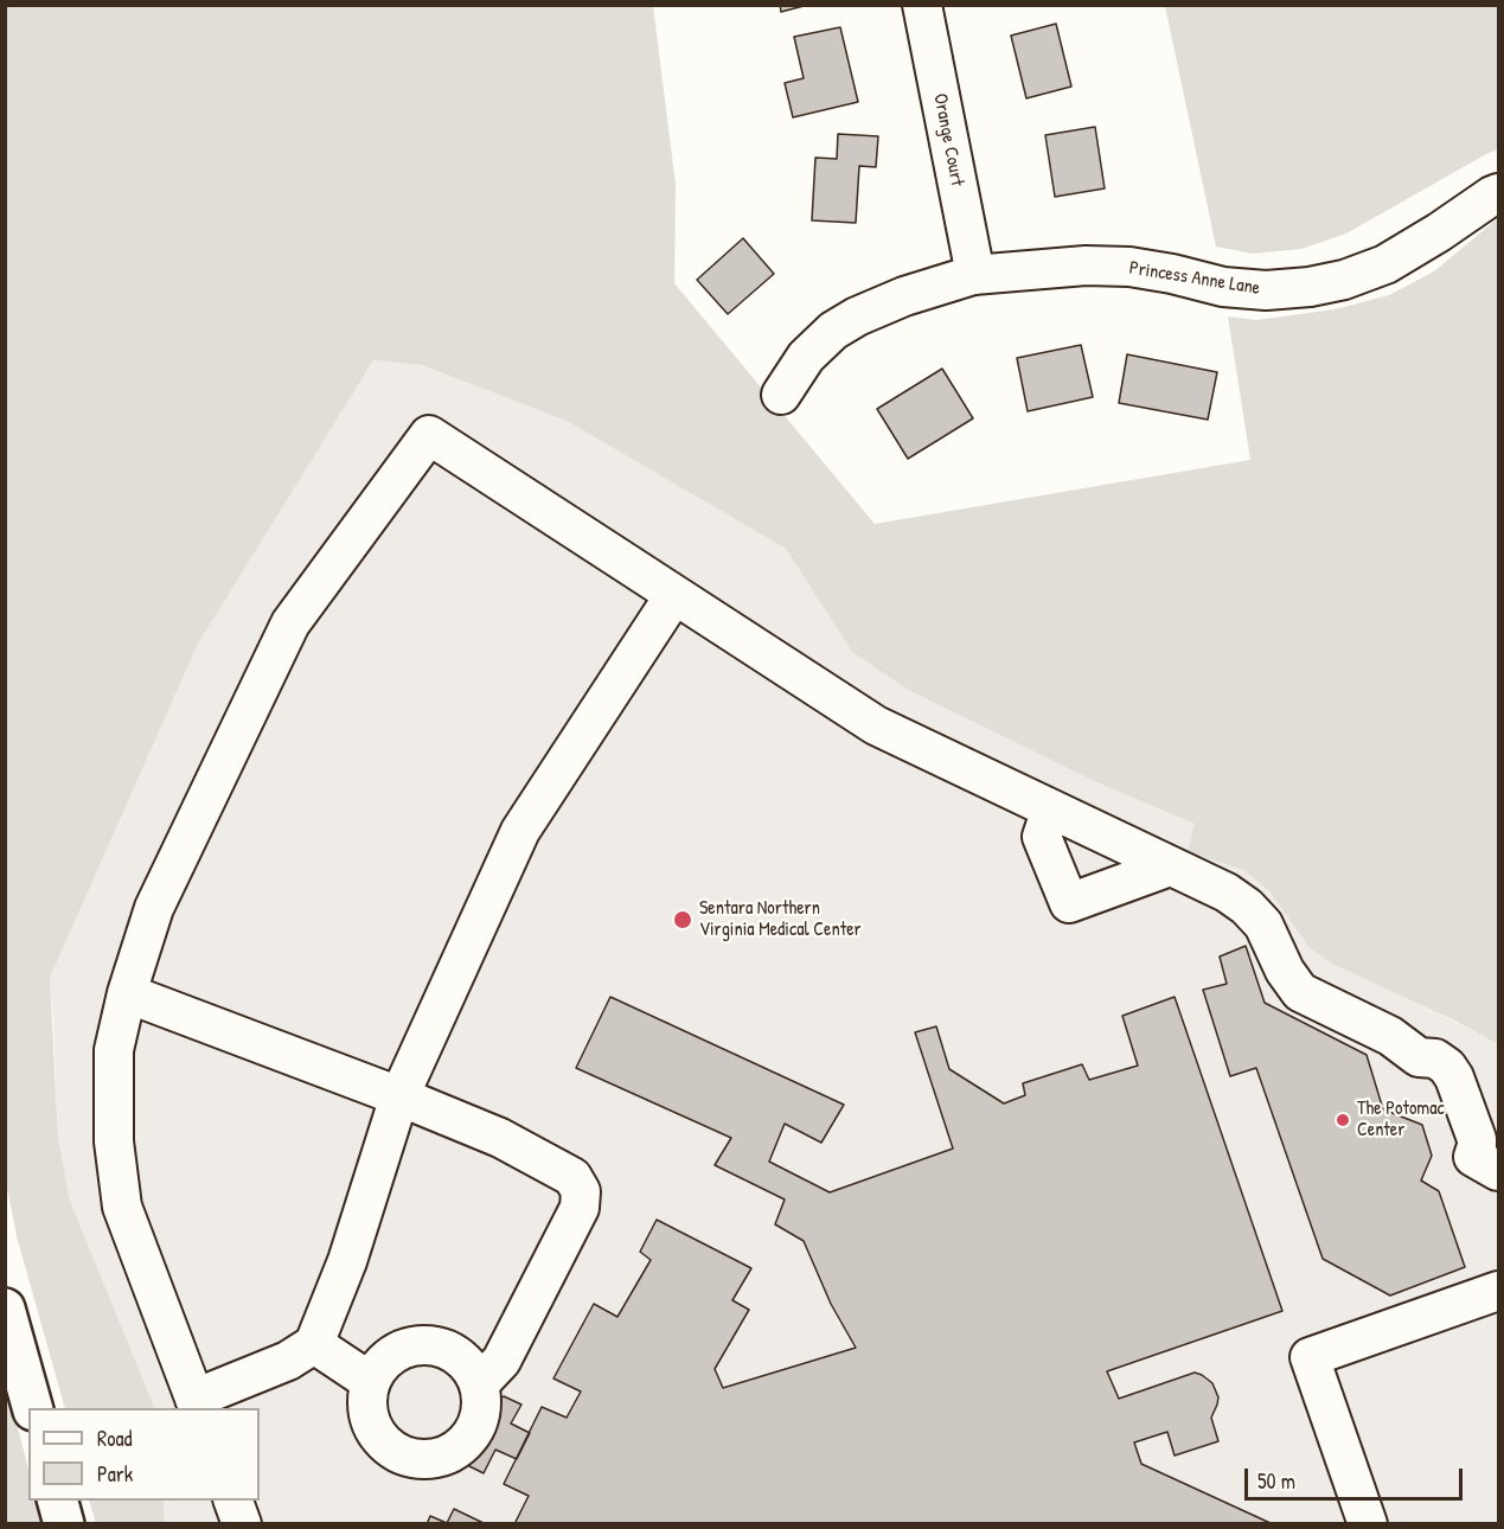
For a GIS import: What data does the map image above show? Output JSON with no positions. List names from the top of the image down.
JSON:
{
  "streets": {
    "street": ["Orange Court", "Princess Anne Lane"]
  },
  "crossings": [
    ["Orange Court", "Princess Anne Lane"]
  ],
  "places": ["Sentara Northern Virginia Medical Center", "The Potomac Center"],
  "legend": ["Road", "Park"],
  "scale_bar": "50 m"
}
